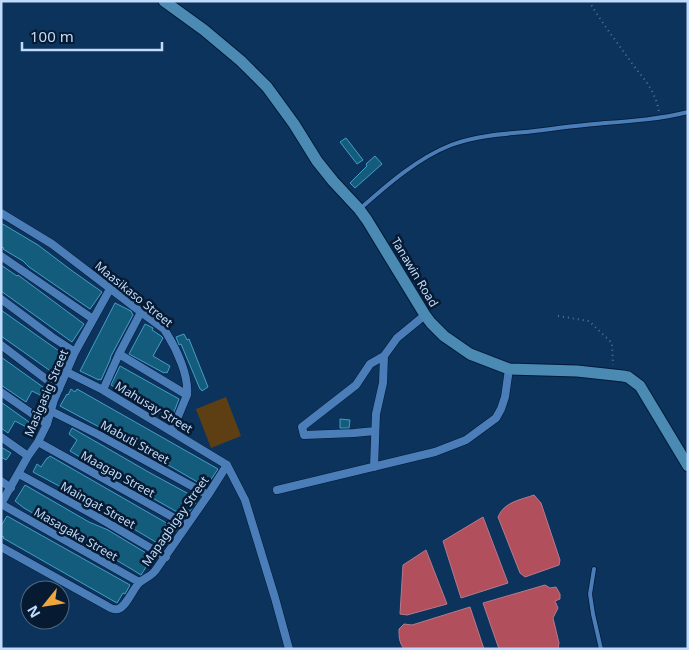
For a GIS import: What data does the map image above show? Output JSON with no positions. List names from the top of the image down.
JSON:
{
  "streets": {
    "street": [
      "Tanawin Road",
      "Maasikaso Street",
      "Masigasig Street",
      "Mahusay Street",
      "Mabuti Street",
      "Maagap Street",
      "Maingat Street",
      "Mapagbigay Street",
      "Masagaka Street"
    ]
  },
  "crossings": [
    ["Maasikaso Street", "Masigasig Street"],
    ["Masigasig Street", "Mahusay Street"],
    ["Masigasig Street", "Mabuti Street"],
    ["Masigasig Street", "Maagap Street"],
    ["Masigasig Street", "Maingat Street"],
    ["Masigasig Street", "Masagaka Street"],
    ["Mahusay Street", "Mapagbigay Street"],
    ["Mabuti Street", "Mapagbigay Street"],
    ["Maagap Street", "Mapagbigay Street"],
    ["Maingat Street", "Mapagbigay Street"],
    ["Mapagbigay Street", "Masagaka Street"]
  ],
  "scale_bar": "100 m",
  "north": "bottom left"
}
